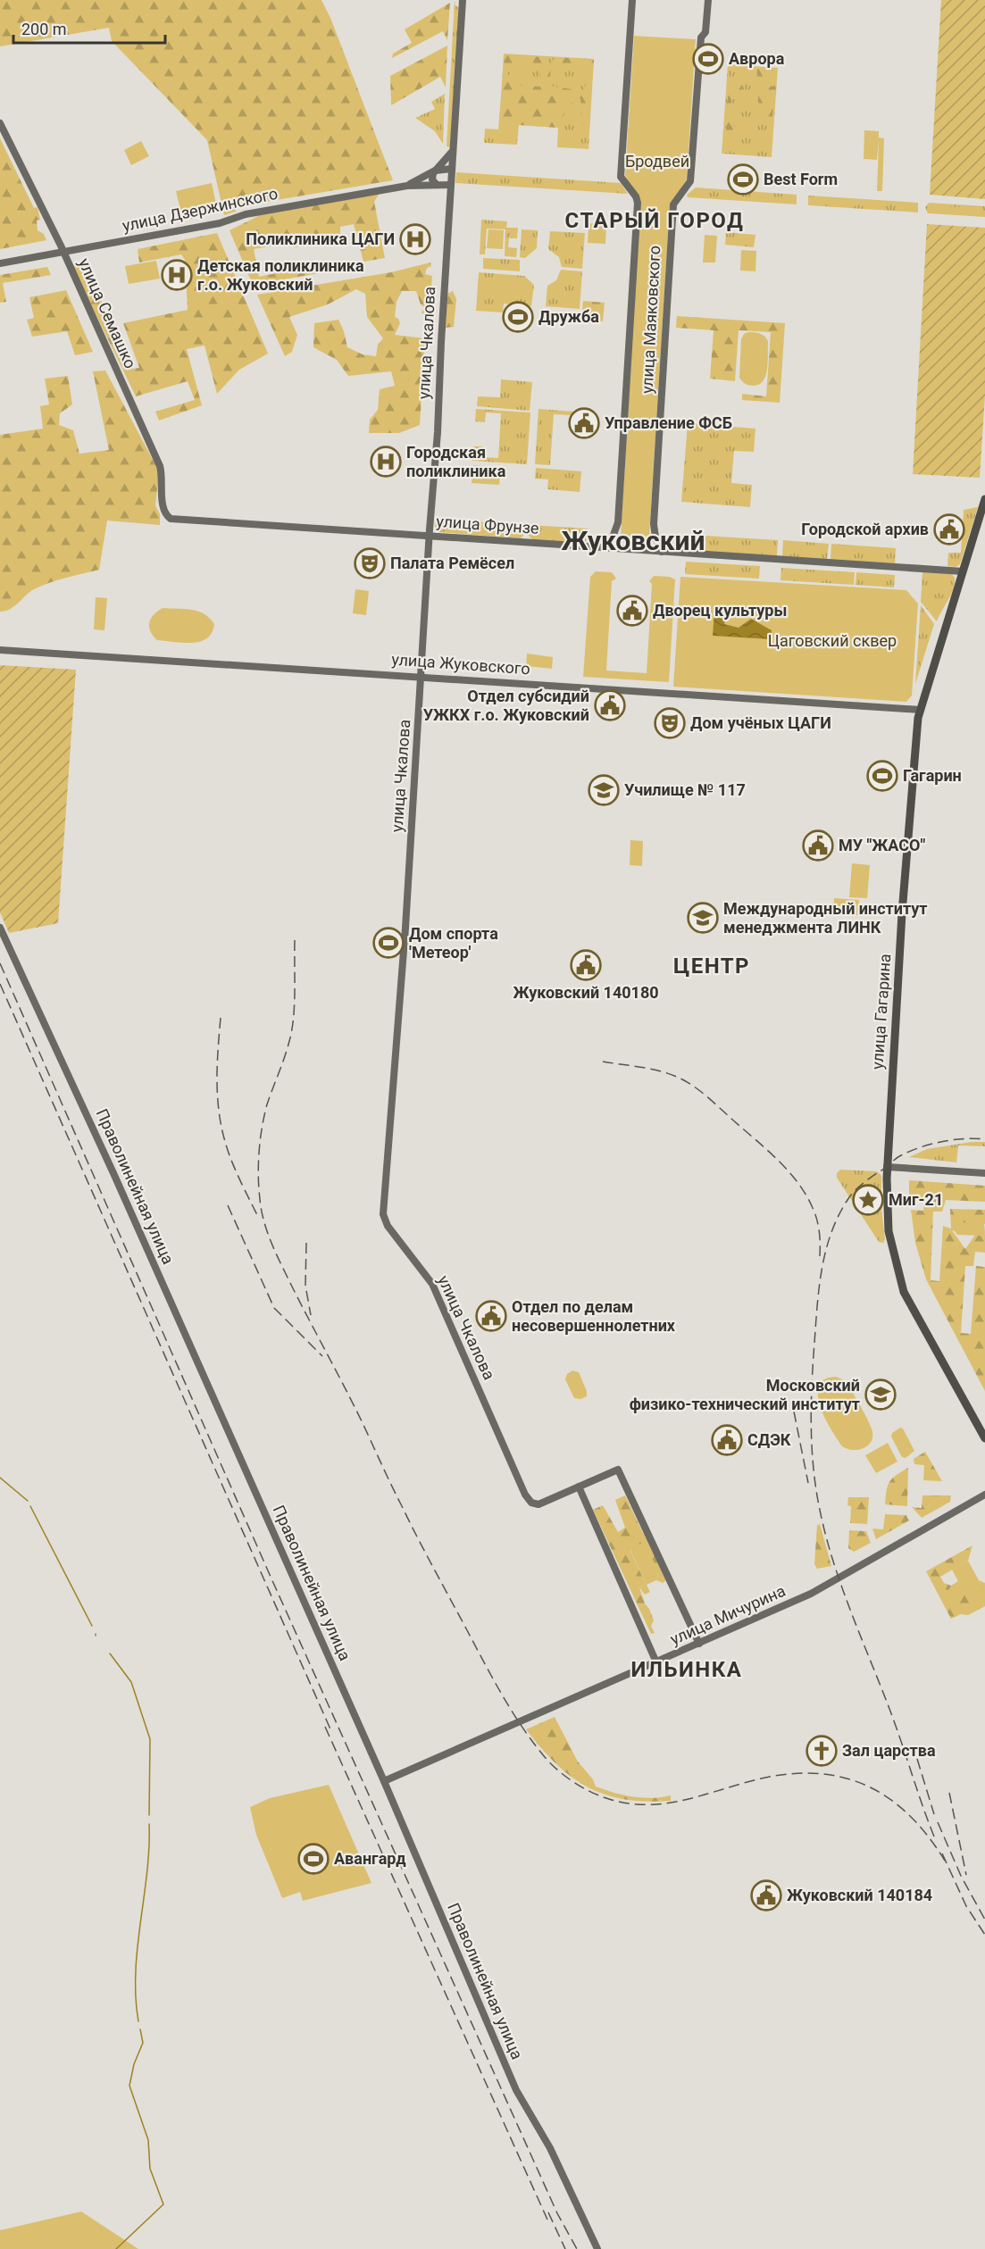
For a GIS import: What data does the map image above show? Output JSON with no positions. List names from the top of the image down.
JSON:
{
  "streets": {
    "main road": [
      "улица Дзержинского",
      "улица Семашко",
      "улица Маяковского",
      "улица Чкалова",
      "улица Фрунзе",
      "улица Жуковского",
      "улица Гагарина",
      "Праволинейная улица",
      "улица Мичурина"
    ]
  },
  "crossings": [
    ["улица Дзержинского", "улица Семашко"],
    ["улица Дзержинского", "улица Чкалова"],
    ["улица Семашко", "улица Фрунзе"],
    ["улица Маяковского", "улица Фрунзе"],
    ["улица Чкалова", "улица Фрунзе"],
    ["улица Чкалова", "улица Жуковского"],
    ["улица Фрунзе", "улица Гагарина"],
    ["улица Жуковского", "улица Гагарина"],
    ["Праволинейная улица", "улица Мичурина"]
  ],
  "districts": [
    "СТАРЫЙ ГОРОД",
    "Жуковский",
    "ЦЕНТР",
    "ИЛЬИНКА"
  ],
  "parks": ["Бродвей", "Цаговский сквер"],
  "places": {
    "sports": [
      "Аврора",
      "Best Form",
      "Дружба",
      "Гагарин",
      "Дом спорта 'Метеор'",
      "Авангард"
    ],
    "hospital": ["Поликлиника ЦАГИ", "Детская поликлиника г.о. Жуковский", "Городская поликлиника"],
    "public building": [
      "Управление ФСБ",
      "Городской архив",
      "Дворец культуры",
      "Отдел субсидий УЖКХ г.о. Жуковский",
      "МУ \"ЖАСО\"",
      "Жуковский 140180",
      "Отдел по делам несовершеннолетних",
      "СДЭК",
      "Жуковский 140184"
    ],
    "theatre": ["Палата Ремёсел", "Дом учёных ЦАГИ"],
    "school or university": ["Училище № 117", "Международный институт менеджмента ЛИНК", "Московский физико-технический институт"],
    "place": ["Миг-21"],
    "church": ["Зал царства"]
  },
  "scale_bar": "200 m"
}
